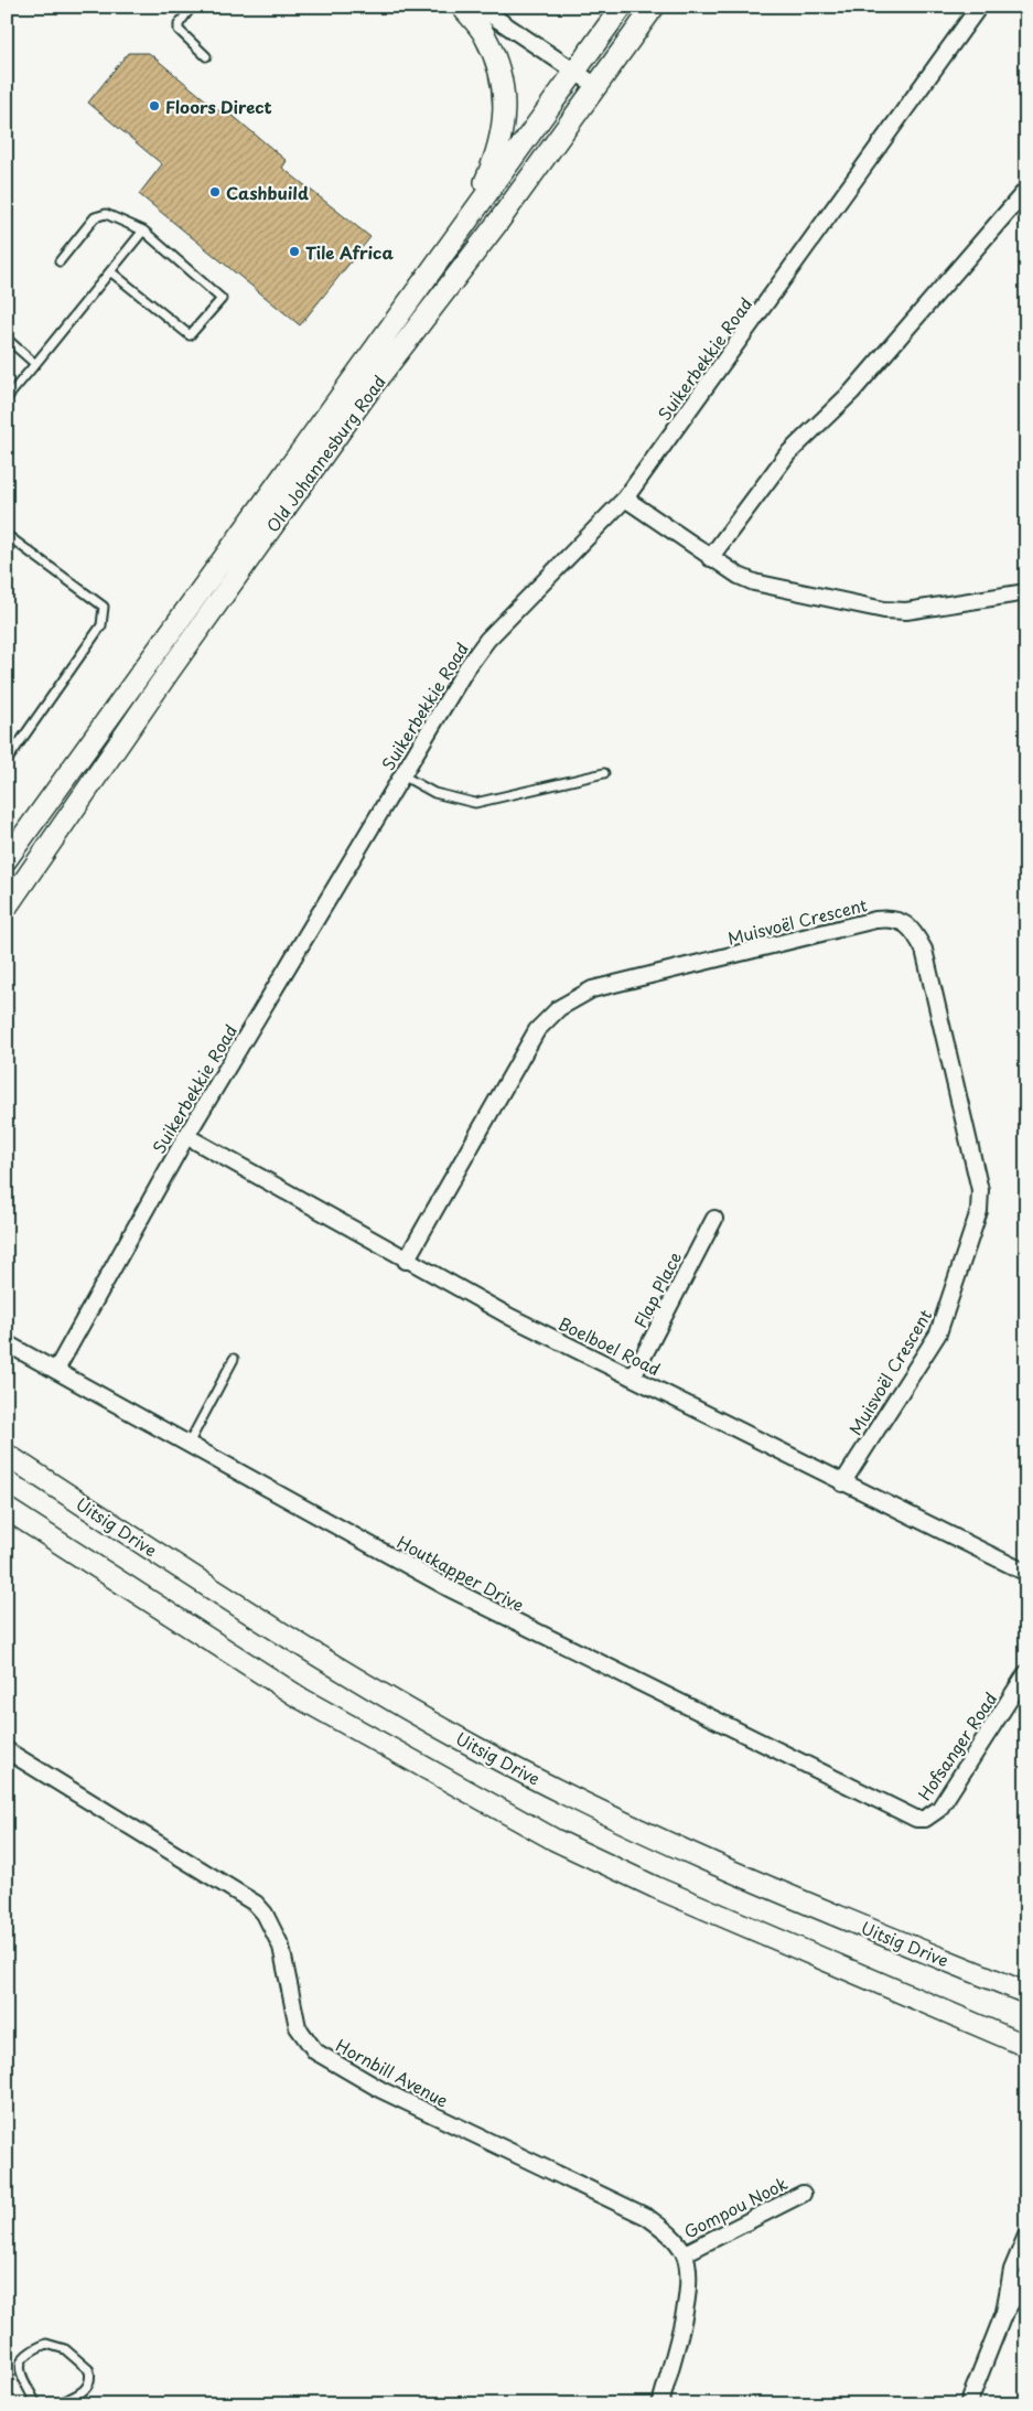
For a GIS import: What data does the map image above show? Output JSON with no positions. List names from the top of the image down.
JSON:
{
  "streets": {
    "main road": ["Old Johannesburg Road", "Uitsig Drive"],
    "street": [
      "Suikerbekkie Road",
      "Muisvoël Crescent",
      "Flap Place",
      "Boelboel Road",
      "Houtkapper Drive",
      "Hofsanger Road",
      "Hornbill Avenue",
      "Gompou Nook"
    ]
  },
  "crossings": [
    ["Suikerbekkie Road", "Boelboel Road"],
    ["Suikerbekkie Road", "Houtkapper Drive"],
    ["Muisvoël Crescent", "Boelboel Road"],
    ["Flap Place", "Boelboel Road"],
    ["Houtkapper Drive", "Hofsanger Road"],
    ["Hornbill Avenue", "Gompou Nook"]
  ],
  "places": ["Floors Direct", "Cashbuild", "Tile Africa"]
}
